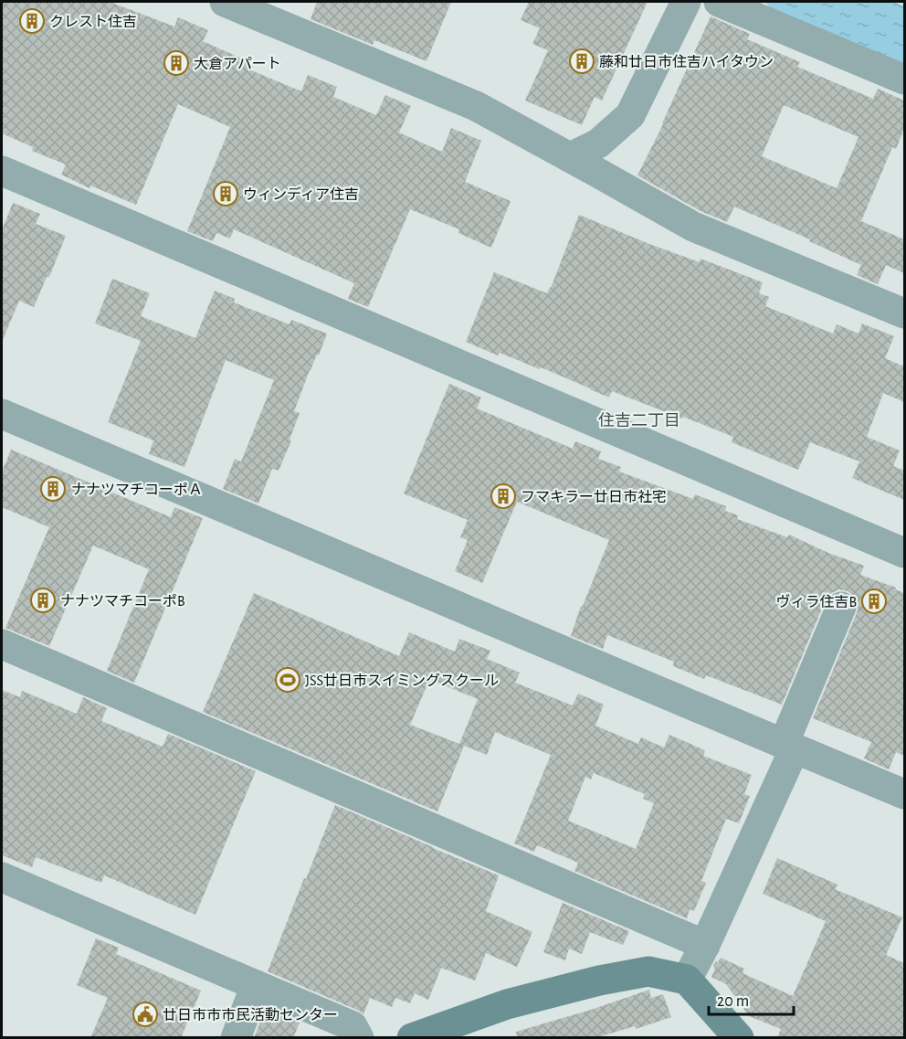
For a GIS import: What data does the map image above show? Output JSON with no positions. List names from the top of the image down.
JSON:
{
  "districts": ["住吉二丁目"],
  "places": {
    "building": [
      "クレスト住吉",
      "藤和廿日市住吉ハイタウン",
      "大倉アパート",
      "ウィンディア住吉",
      "ナナツマチコーポＡ",
      "フマキラー廿日市社宅",
      "ナナツマチコーポB",
      "ヴィラ住吉B"
    ],
    "sports": ["JSS廿日市スイミングスクール"],
    "public building": ["廿日市市市民活動センター"]
  },
  "scale_bar": "20 m"
}
